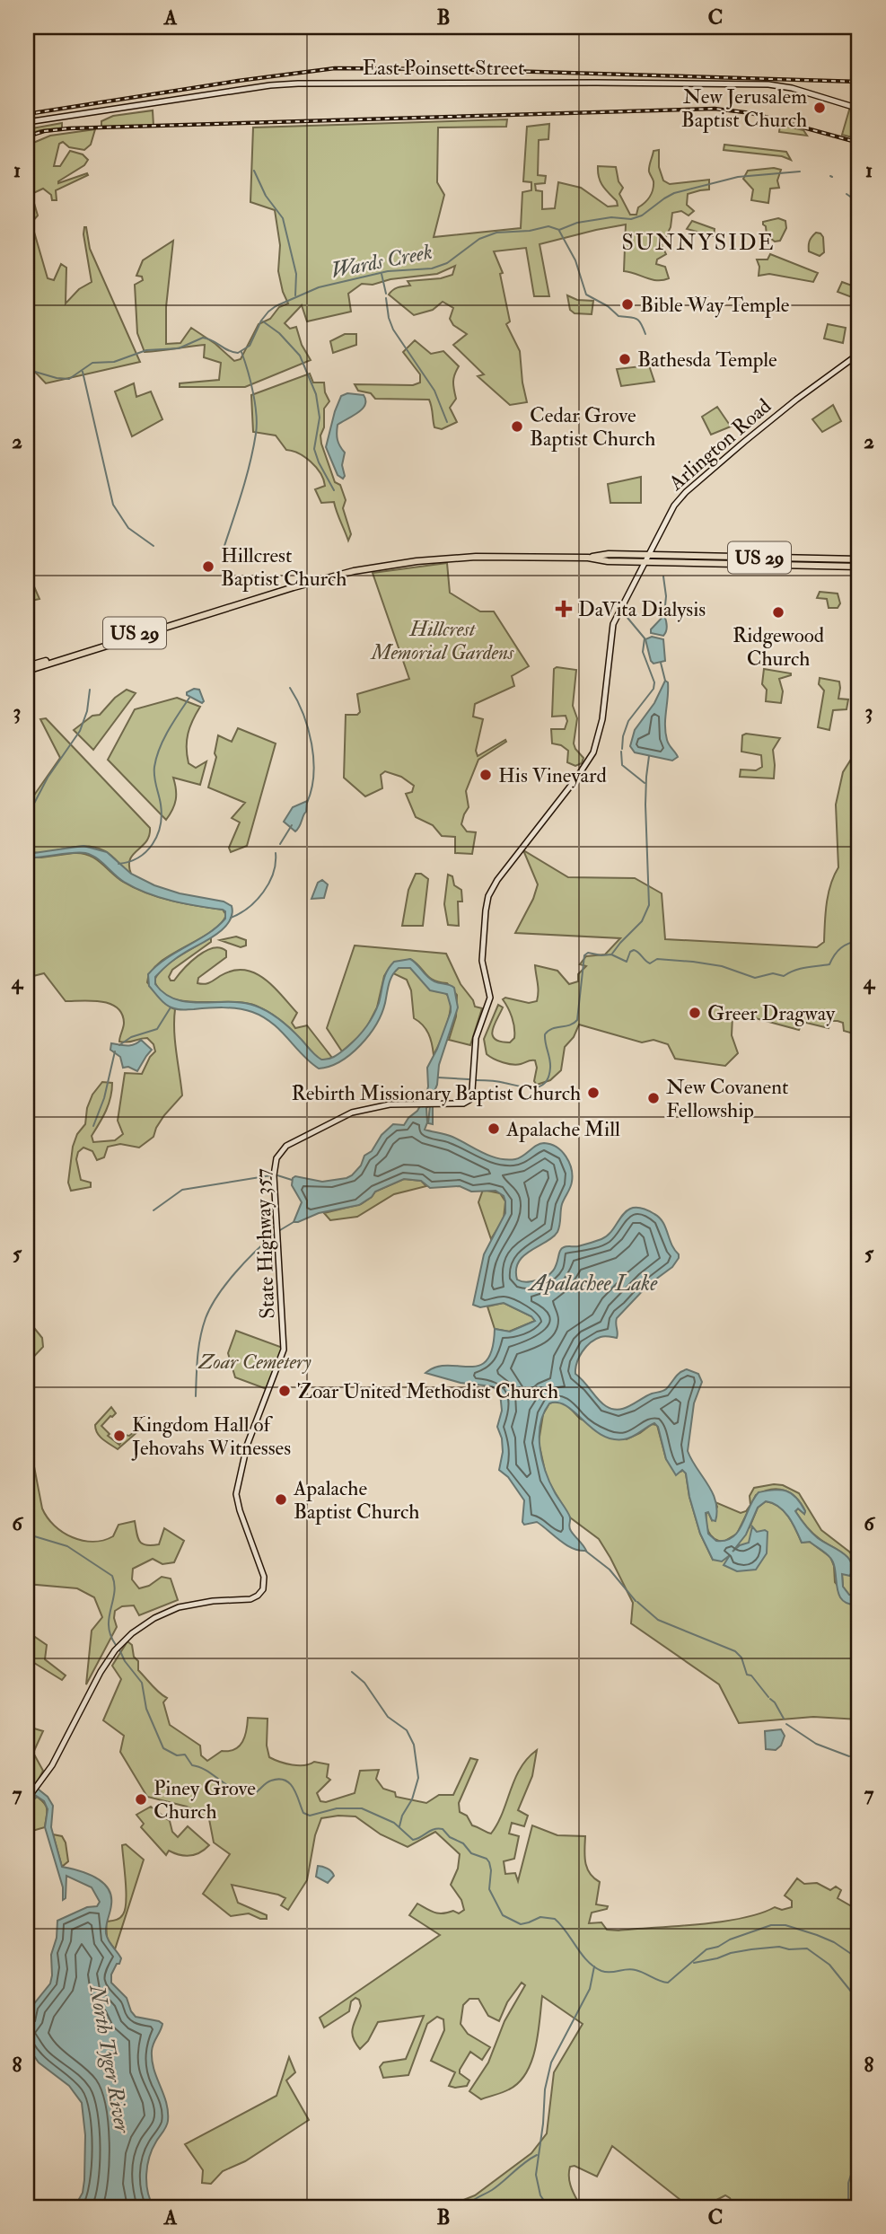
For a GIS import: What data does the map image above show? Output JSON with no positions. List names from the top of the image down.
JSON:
{
  "streets": {
    "main road": [
      "East Poinsett Street",
      "Arlington Road",
      "US 29",
      "State Highway 357"
    ]
  },
  "crossings": [
    ["Arlington Road", "US 29"],
    ["Arlington Road", "State Highway 357"]
  ],
  "districts": ["SUNNYSIDE"],
  "water": ["Wards Creek", "Apalachee Lake", "North Tyger River"],
  "parks": ["Hillcrest Memorial Gardens", "Zoar Cemetery"],
  "places": {
    "other": [
      "New Jerusalem Baptist Church",
      "Bible Way Temple",
      "Bathesda Temple",
      "Cedar Grove Baptist Church",
      "Hillcrest Baptist Church",
      "Ridgewood Church",
      "His Vineyard",
      "Greer Dragway",
      "Rebirth Missionary Baptist Church",
      "New Covanent Fellowship",
      "Apalache Mill",
      "Zoar United Methodist Church",
      "Kingdom Hall of Jehovahs Witnesses",
      "Apalache Baptist Church",
      "Piney Grove Church"
    ],
    "health": ["DaVita Dialysis"]
  },
  "grid": {
    "columns": ["A", "B", "C"],
    "rows": [
      "1",
      "2",
      "3",
      "4",
      "5",
      "6",
      "7",
      "8"
    ]
  }
}
